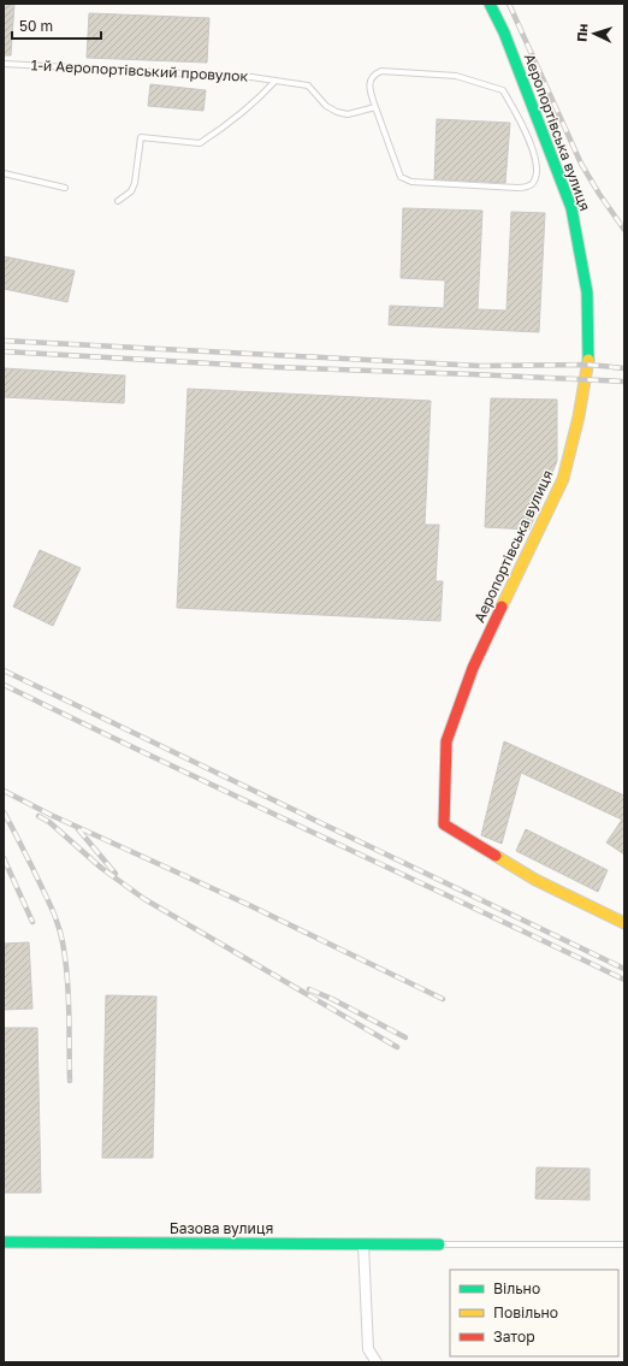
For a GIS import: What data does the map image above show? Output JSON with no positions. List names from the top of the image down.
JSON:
{
  "streets": {
    "street": ["Аеропортівська вулиця", "Базова вулиця"],
    "lane": ["1-й Аеропортівський провулок"]
  },
  "legend": ["Вільно", "Повільно", "Затор"],
  "scale_bar": "50 m",
  "north": "left"
}
